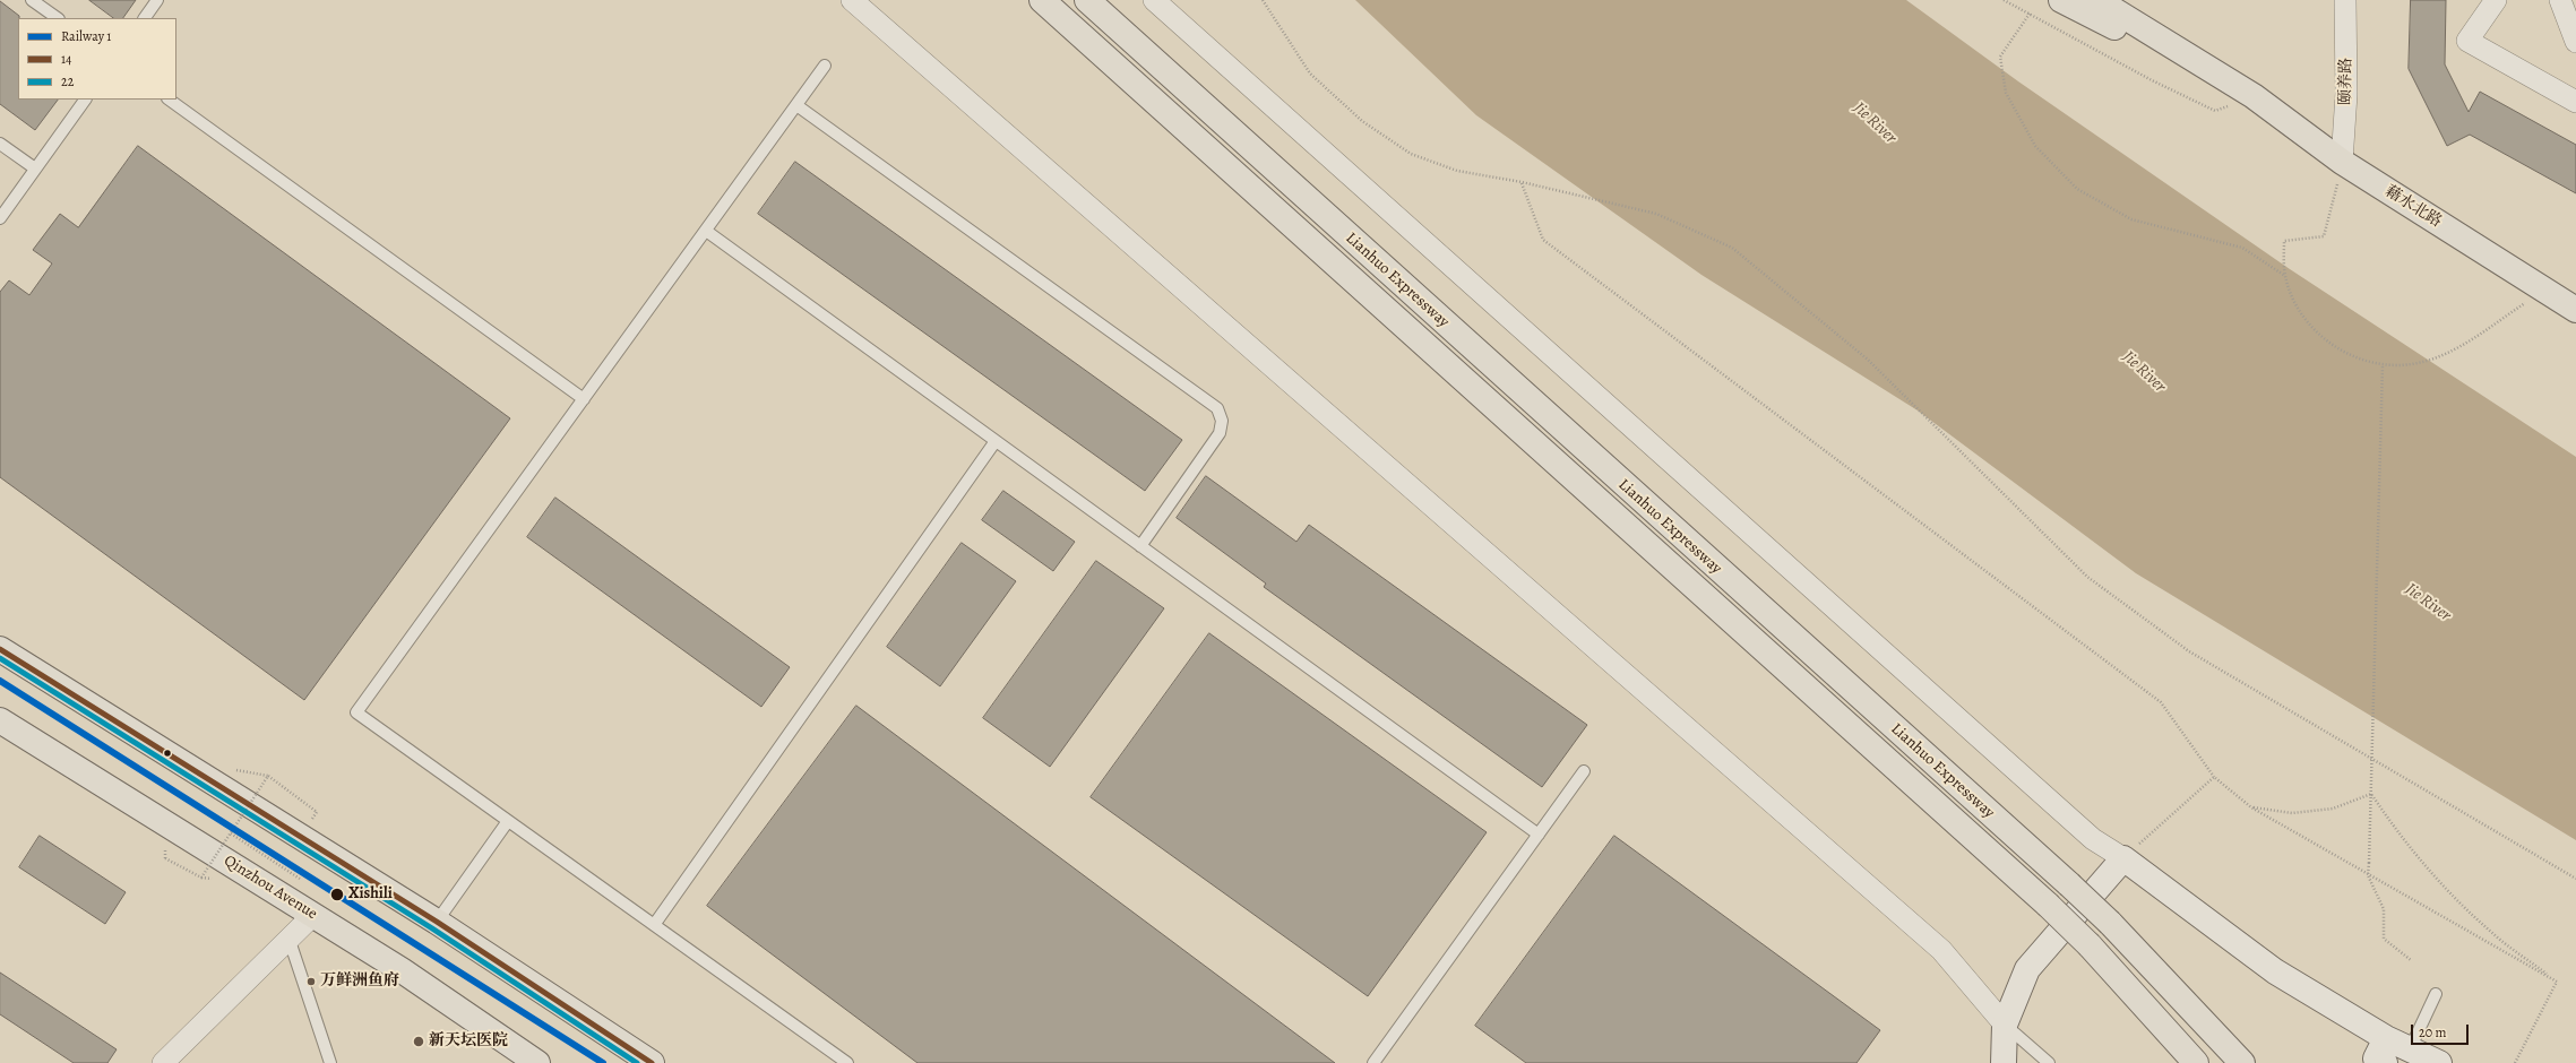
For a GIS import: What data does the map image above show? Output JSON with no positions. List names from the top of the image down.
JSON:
{
  "streets": {
    "main road": ["藉水北路", "Lianhuo Expressway", "Qinzhou Avenue"],
    "street": ["颐养路"]
  },
  "crossings": [
    ["颐养路", "藉水北路"]
  ],
  "water": ["Jie River"],
  "places": ["Xishili", "万鲜洲鱼府", "新天坛医院"],
  "lines": ["transit line 14", "transit line 22", "rail line 1"],
  "legend": ["Railway 1", "14", "22"],
  "scale_bar": "20 m"
}
